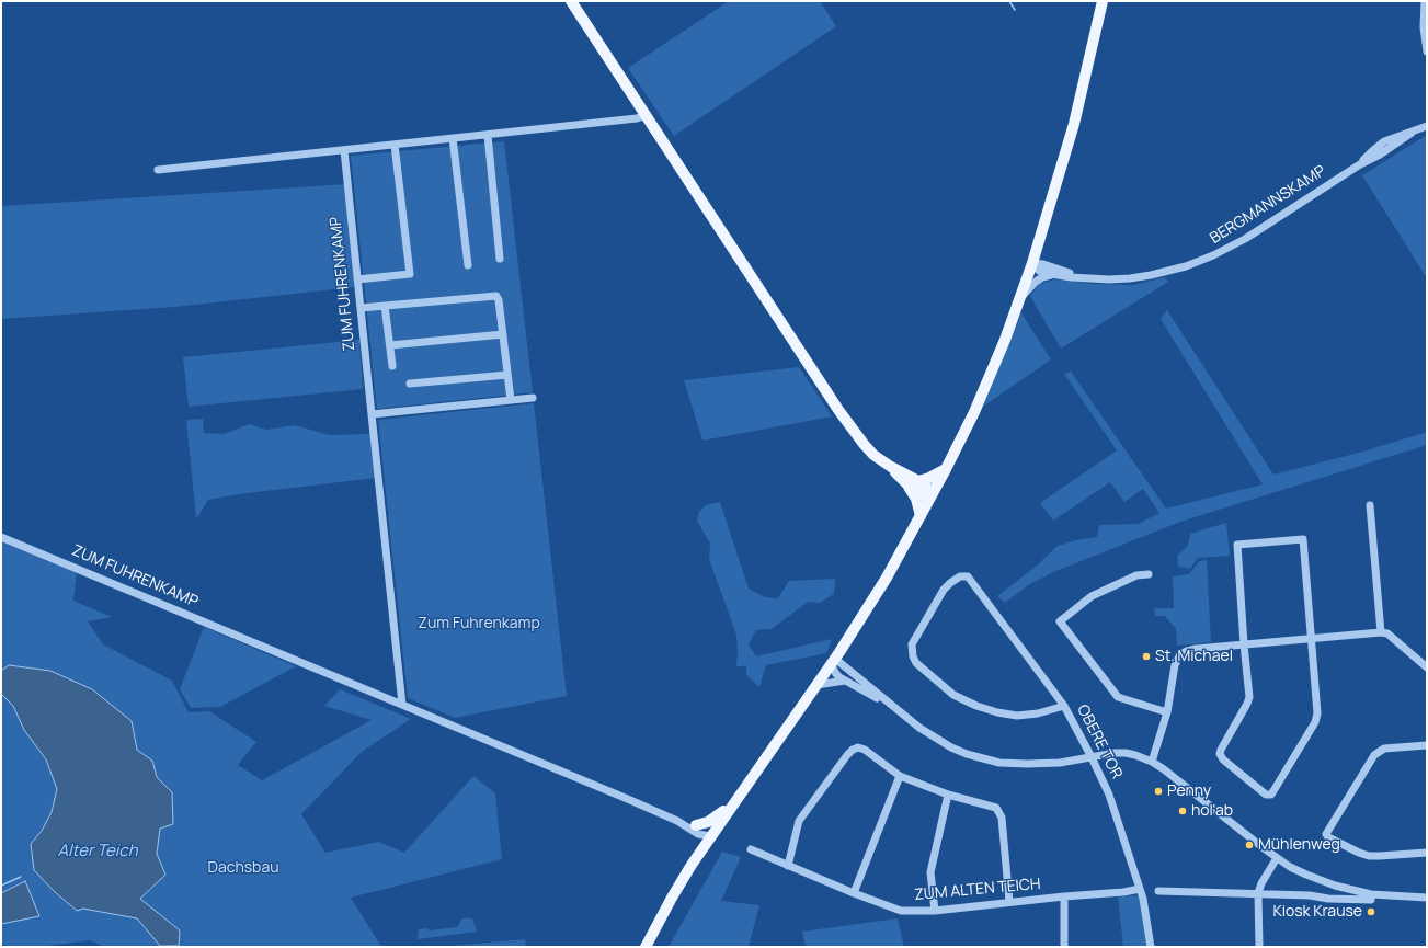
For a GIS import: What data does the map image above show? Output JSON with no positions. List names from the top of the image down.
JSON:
{
  "streets": {
    "street": [
      "BERGMANNSKAMP",
      "ZUM FUHRENKAMP",
      "OBERE TOR",
      "ZUM ALTEN TEICH"
    ]
  },
  "crossings": [
    ["OBERE TOR", "ZUM ALTEN TEICH"]
  ],
  "water": ["Alter Teich"],
  "parks": ["Zum Fuhrenkamp", "Dachsbau"],
  "places": [
    "St. Michael",
    "Penny",
    "hol'ab",
    "Mühlenweg",
    "Kiosk Krause"
  ]
}
